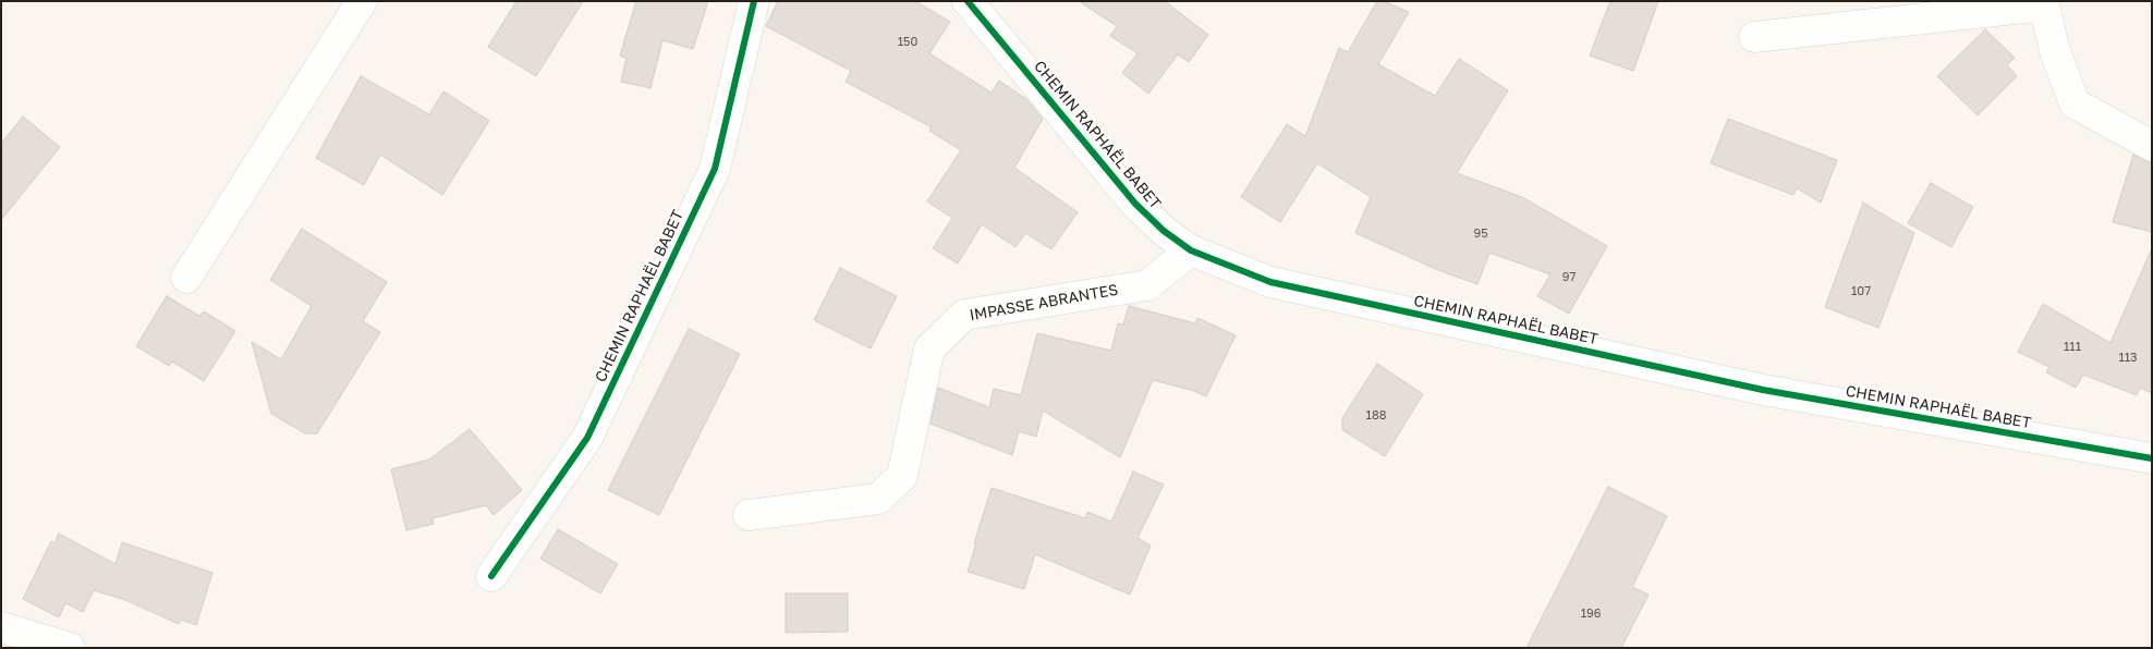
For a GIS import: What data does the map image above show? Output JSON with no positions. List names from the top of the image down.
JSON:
{
  "streets": {
    "street": ["CHEMIN RAPHAËL BABET", "IMPASSE ABRANTES"]
  },
  "crossings": [
    ["CHEMIN RAPHAËL BABET", "IMPASSE ABRANTES"]
  ],
  "house_numbers": [
    "150",
    "95",
    "97",
    "107",
    "111",
    "113",
    "188",
    "196"
  ]
}
